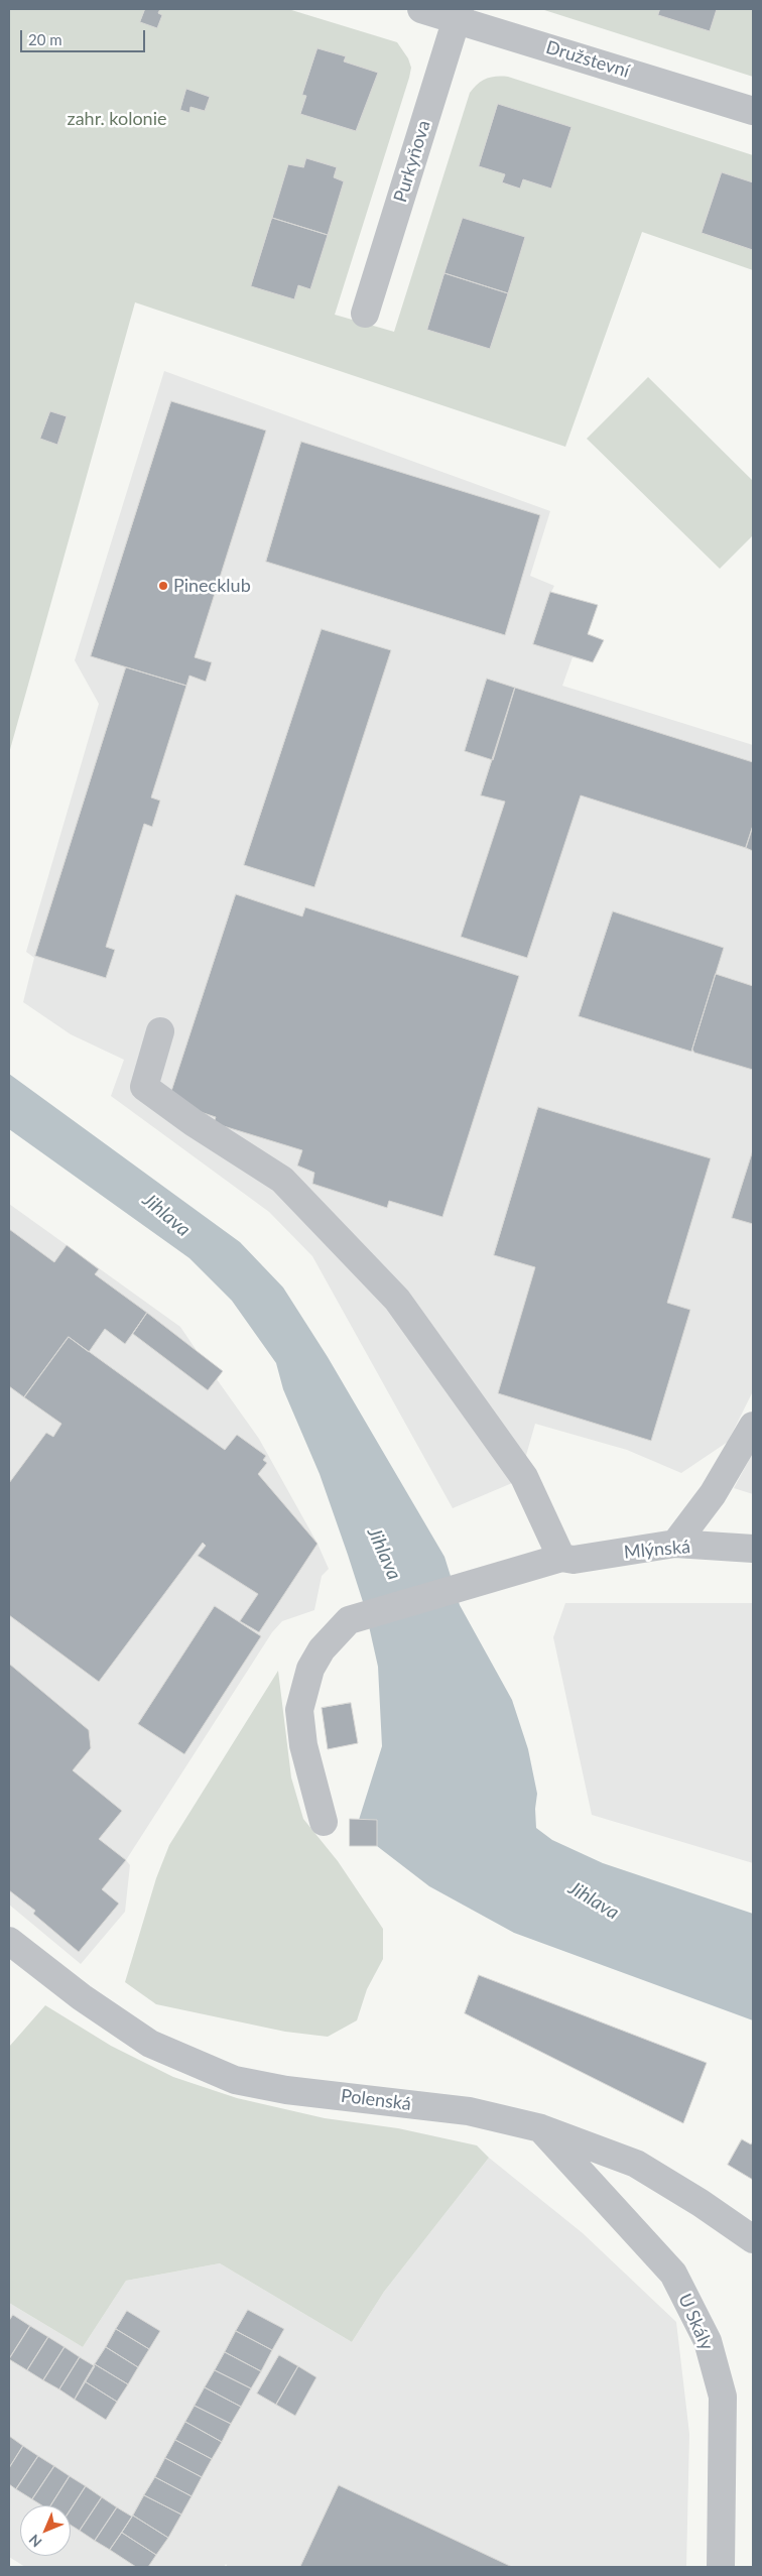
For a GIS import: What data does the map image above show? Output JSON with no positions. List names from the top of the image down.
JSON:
{
  "streets": {
    "street": [
      "Družstevní",
      "Purkyňova",
      "Mlýnská",
      "Polenská",
      "U Skály"
    ]
  },
  "crossings": [
    ["Družstevní", "Purkyňova"],
    ["Polenská", "U Skály"]
  ],
  "water": ["Jihlava"],
  "parks": ["zahr. kolonie"],
  "places": ["Pinecklub"],
  "scale_bar": "20 m",
  "north": "bottom left"
}
